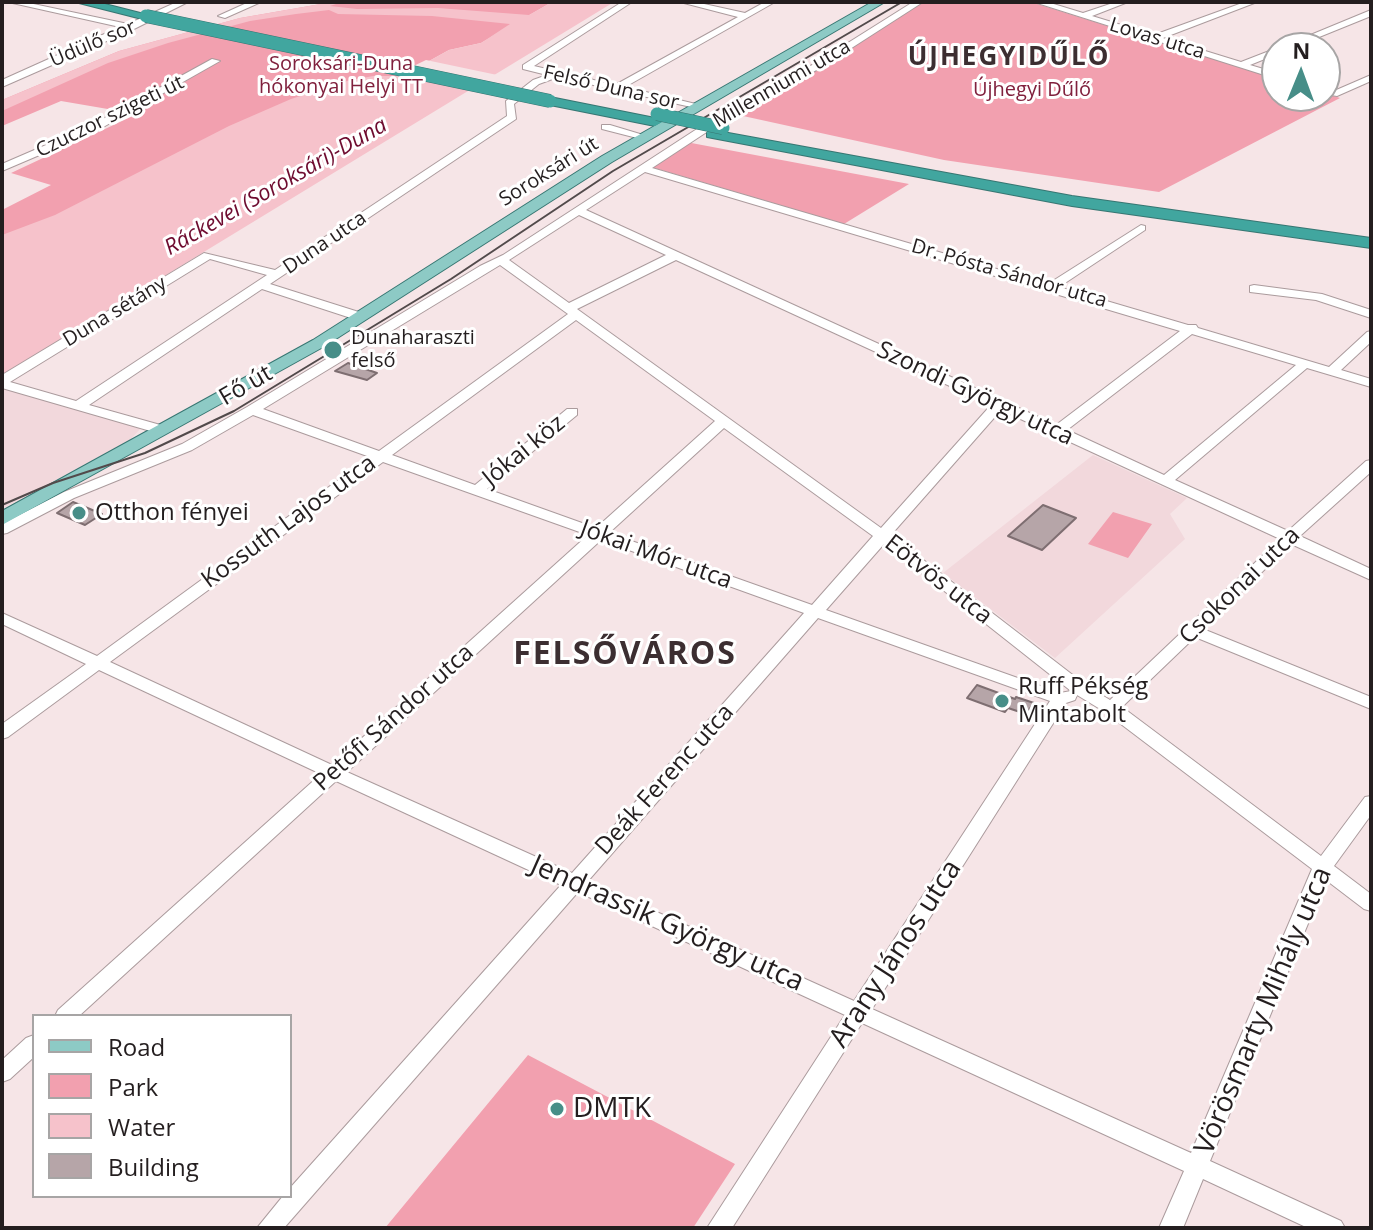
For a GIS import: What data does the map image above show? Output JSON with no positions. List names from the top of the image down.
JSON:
{
  "streets": {
    "main road": ["Soroksári út", "Fő út"],
    "street": [
      "Lovas utca",
      "Üdülő sor",
      "Millenniumi utca",
      "Felső Duna sor",
      "Czuczor szigeti út",
      "Duna utca",
      "Dr. Pósta Sándor utca",
      "Duna sétány",
      "Szondi György utca",
      "Jókai köz",
      "Kossuth Lajos utca",
      "Jókai Mór utca",
      "Eötvös utca",
      "Csokonai utca",
      "Petőfi Sándor utca",
      "Deák Ferenc utca",
      "Jendrassik György utca",
      "Arany János utca",
      "Vörösmarty Mihály utca"
    ]
  },
  "crossings": [
    ["Millenniumi utca", "Dr. Pósta Sándor utca"],
    ["Millenniumi utca", "Fő út"],
    ["Millenniumi utca", "Szondi György utca"],
    ["Felső Duna sor", "Soroksári út"],
    ["Felső Duna sor", "Duna utca"],
    ["Soroksári út", "Fő út"],
    ["Duna utca", "Duna sétány"],
    ["Fő út", "Szondi György utca"],
    ["Fő út", "Jókai Mór utca"],
    ["Fő út", "Eötvös utca"],
    ["Szondi György utca", "Kossuth Lajos utca"],
    ["Szondi György utca", "Csokonai utca"],
    ["Szondi György utca", "Deák Ferenc utca"],
    ["Jókai köz", "Jókai Mór utca"],
    ["Kossuth Lajos utca", "Jókai Mór utca"],
    ["Kossuth Lajos utca", "Eötvös utca"],
    ["Kossuth Lajos utca", "Jendrassik György utca"],
    ["Jókai Mór utca", "Petőfi Sándor utca"],
    ["Jókai Mór utca", "Deák Ferenc utca"],
    ["Jókai Mór utca", "Arany János utca"],
    ["Eötvös utca", "Csokonai utca"],
    ["Eötvös utca", "Petőfi Sándor utca"],
    ["Eötvös utca", "Deák Ferenc utca"],
    ["Eötvös utca", "Vörösmarty Mihály utca"],
    ["Petőfi Sándor utca", "Jendrassik György utca"],
    ["Deák Ferenc utca", "Jendrassik György utca"],
    ["Jendrassik György utca", "Arany János utca"],
    ["Jendrassik György utca", "Vörösmarty Mihály utca"]
  ],
  "districts": ["ÚJHEGYIDŰLŐ", "FELSŐVÁROS"],
  "water": ["Ráckevei (Soroksári)-Duna"],
  "parks": ["Soroksári-Duna hókonyai Helyi TT", "Újhegyi Dűlő"],
  "places": [
    "Dunaharaszti felső",
    "Otthon fényei",
    "Ruff Pékség Mintabolt",
    "DMTK"
  ],
  "legend": [
    "Road",
    "Park",
    "Water",
    "Building"
  ],
  "north": "top"
}
